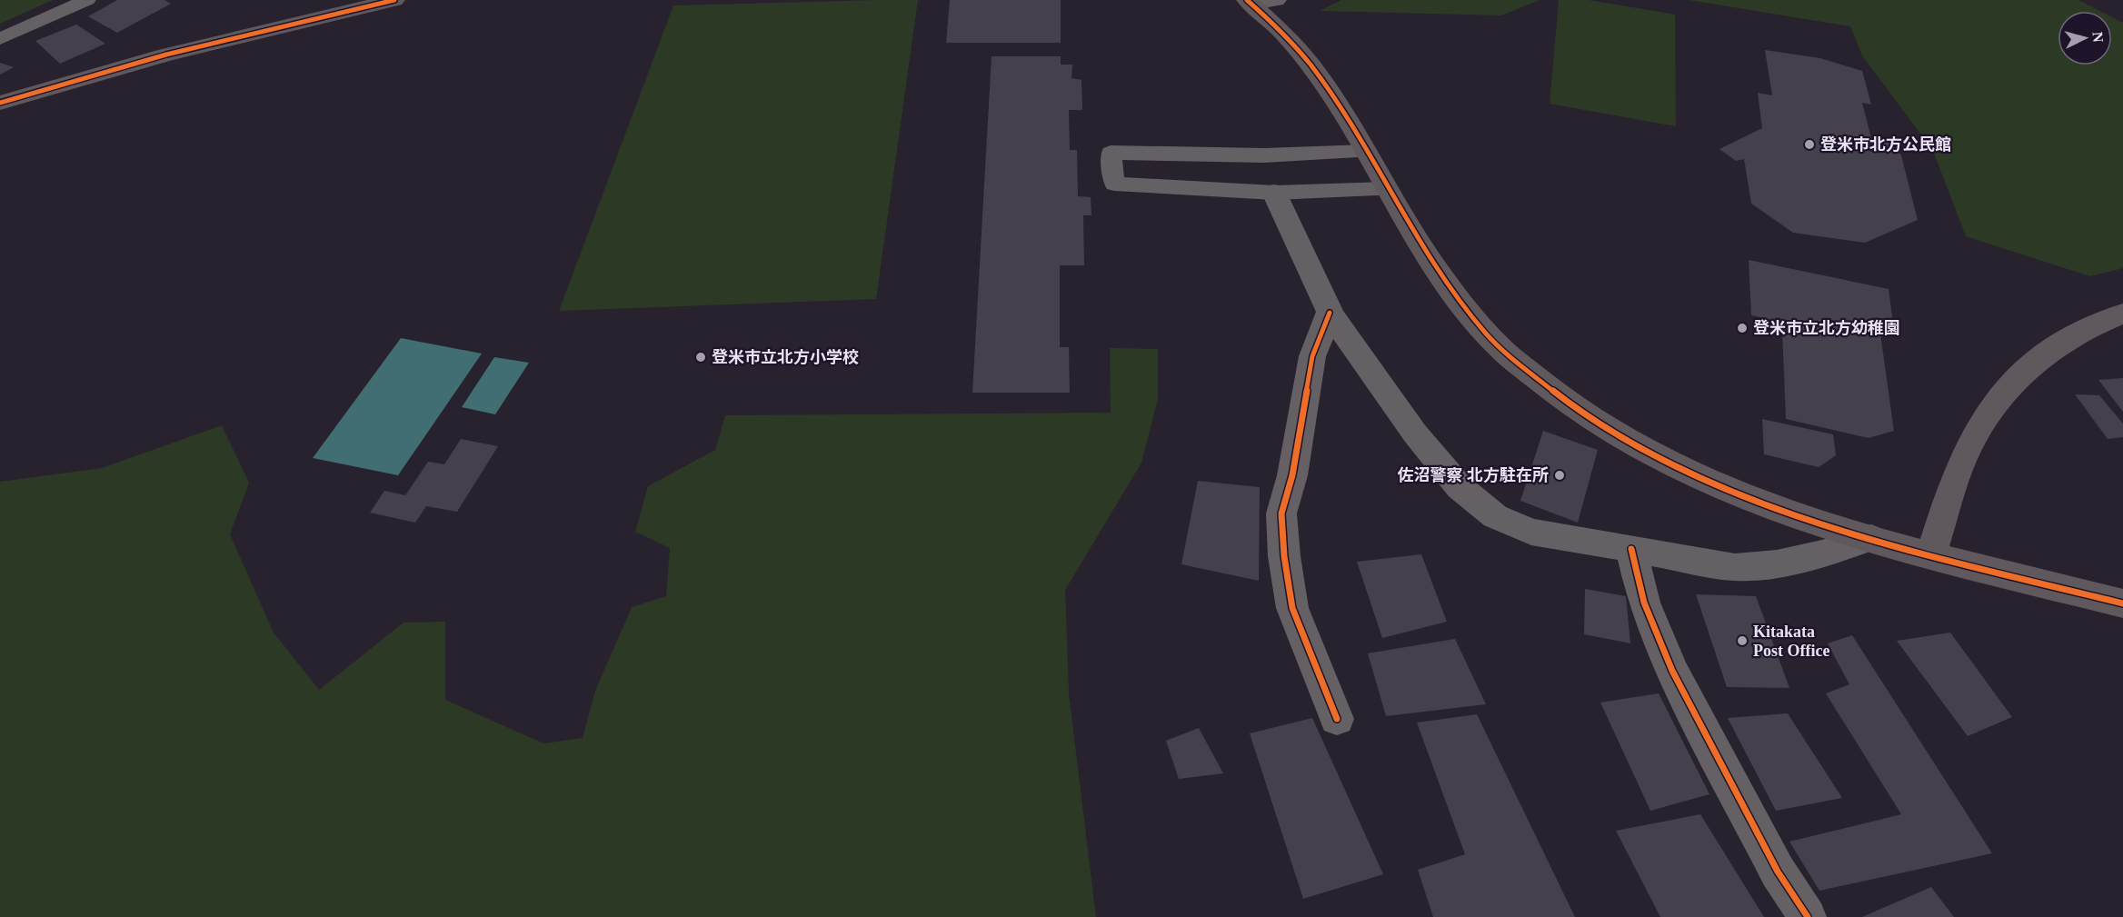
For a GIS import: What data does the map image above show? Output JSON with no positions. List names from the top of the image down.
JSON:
{
  "places": [
    "登米市北方公民館",
    "登米市立北方幼稚園",
    "登米市立北方小学校",
    "佐沼警察 北方駐在所",
    "Kitakata Post Office"
  ],
  "north": "right"
}
